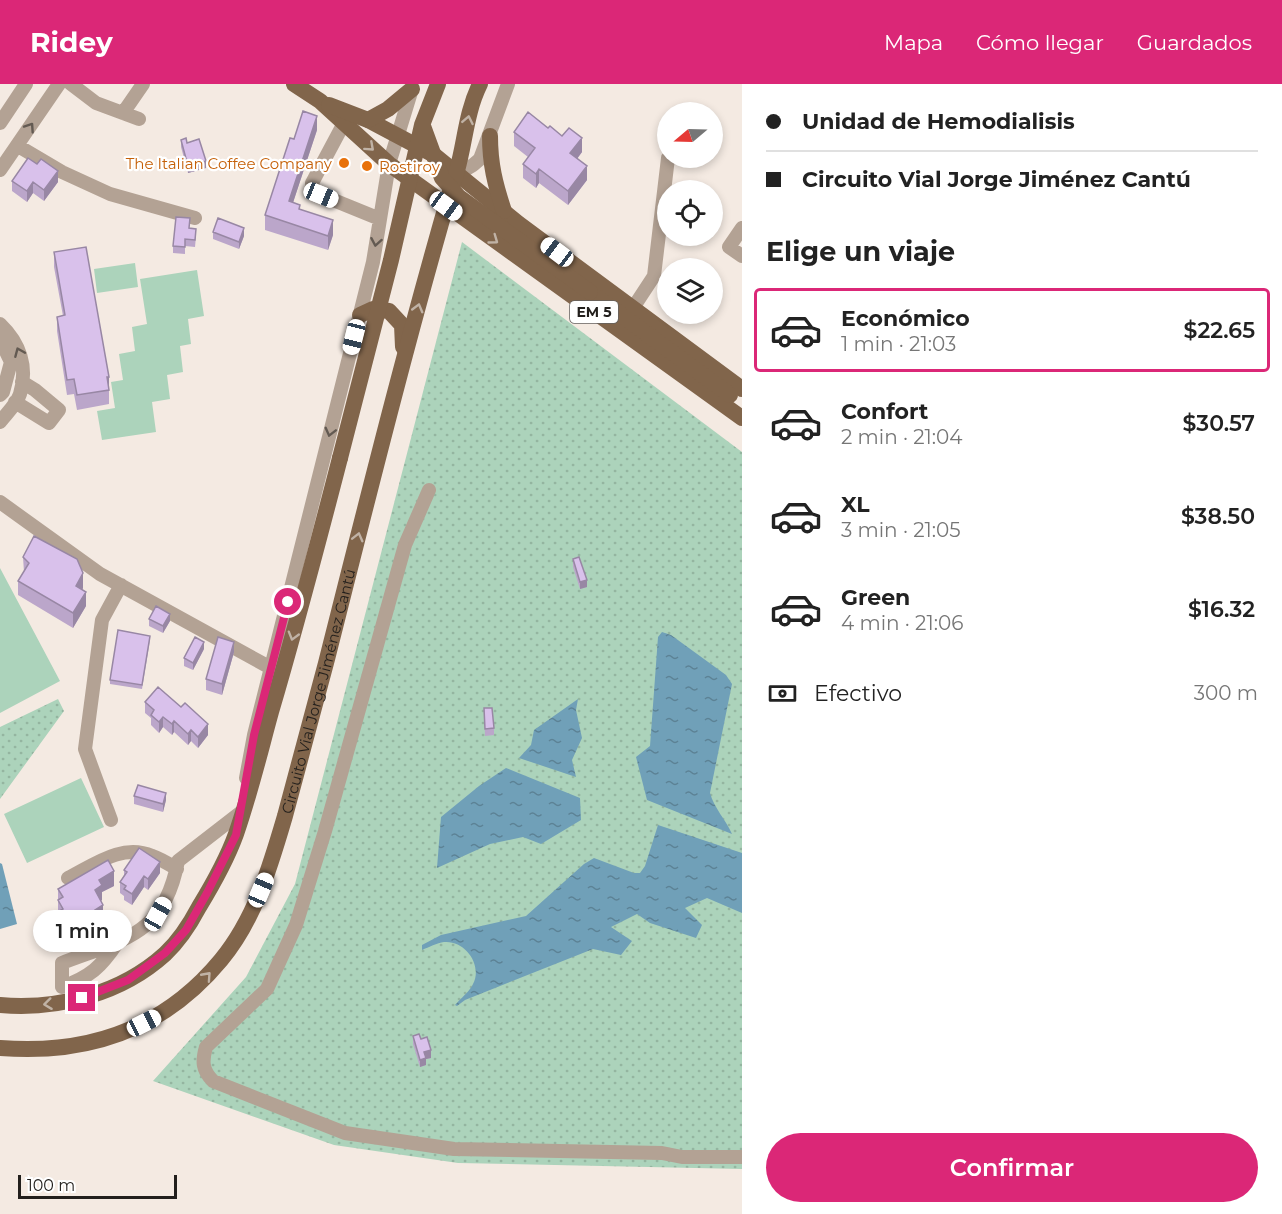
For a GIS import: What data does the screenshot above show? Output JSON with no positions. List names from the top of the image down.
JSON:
{
  "streets": {
    "main road": ["EM 5", "Circuito Vial Jorge Jiménez Cantú"]
  },
  "crossings": [
    ["EM 5", "Circuito Vial Jorge Jiménez Cantú"]
  ],
  "places": ["The Italian Coffee Company", "Rostiroy"],
  "scale_bar": "100 m",
  "north": "left",
  "page": {
    "header": "Ridey",
    "nav": ["Mapa", "Cómo llegar", "Guardados"],
    "banner": ["Unidad de Hemodialisis", "Circuito Vial Jorge Jiménez Cantú"],
    "heading": "Elige un viaje",
    "list": [
      {
        "name": "Económico",
        "note": "1 min · 21:03",
        "value": "$22.65"
      },
      {
        "name": "Confort",
        "note": "2 min · 21:04",
        "value": "$30.57"
      },
      {
        "name": "XL",
        "note": "3 min · 21:05",
        "value": "$38.50"
      },
      {
        "name": "Green",
        "note": "4 min · 21:06",
        "value": "$16.32"
      }
    ],
    "pay": ["Efectivo", "300 m"],
    "bubble": "1 min",
    "buttons": "Confirmar",
    "scale": "100 m"
  }
}
